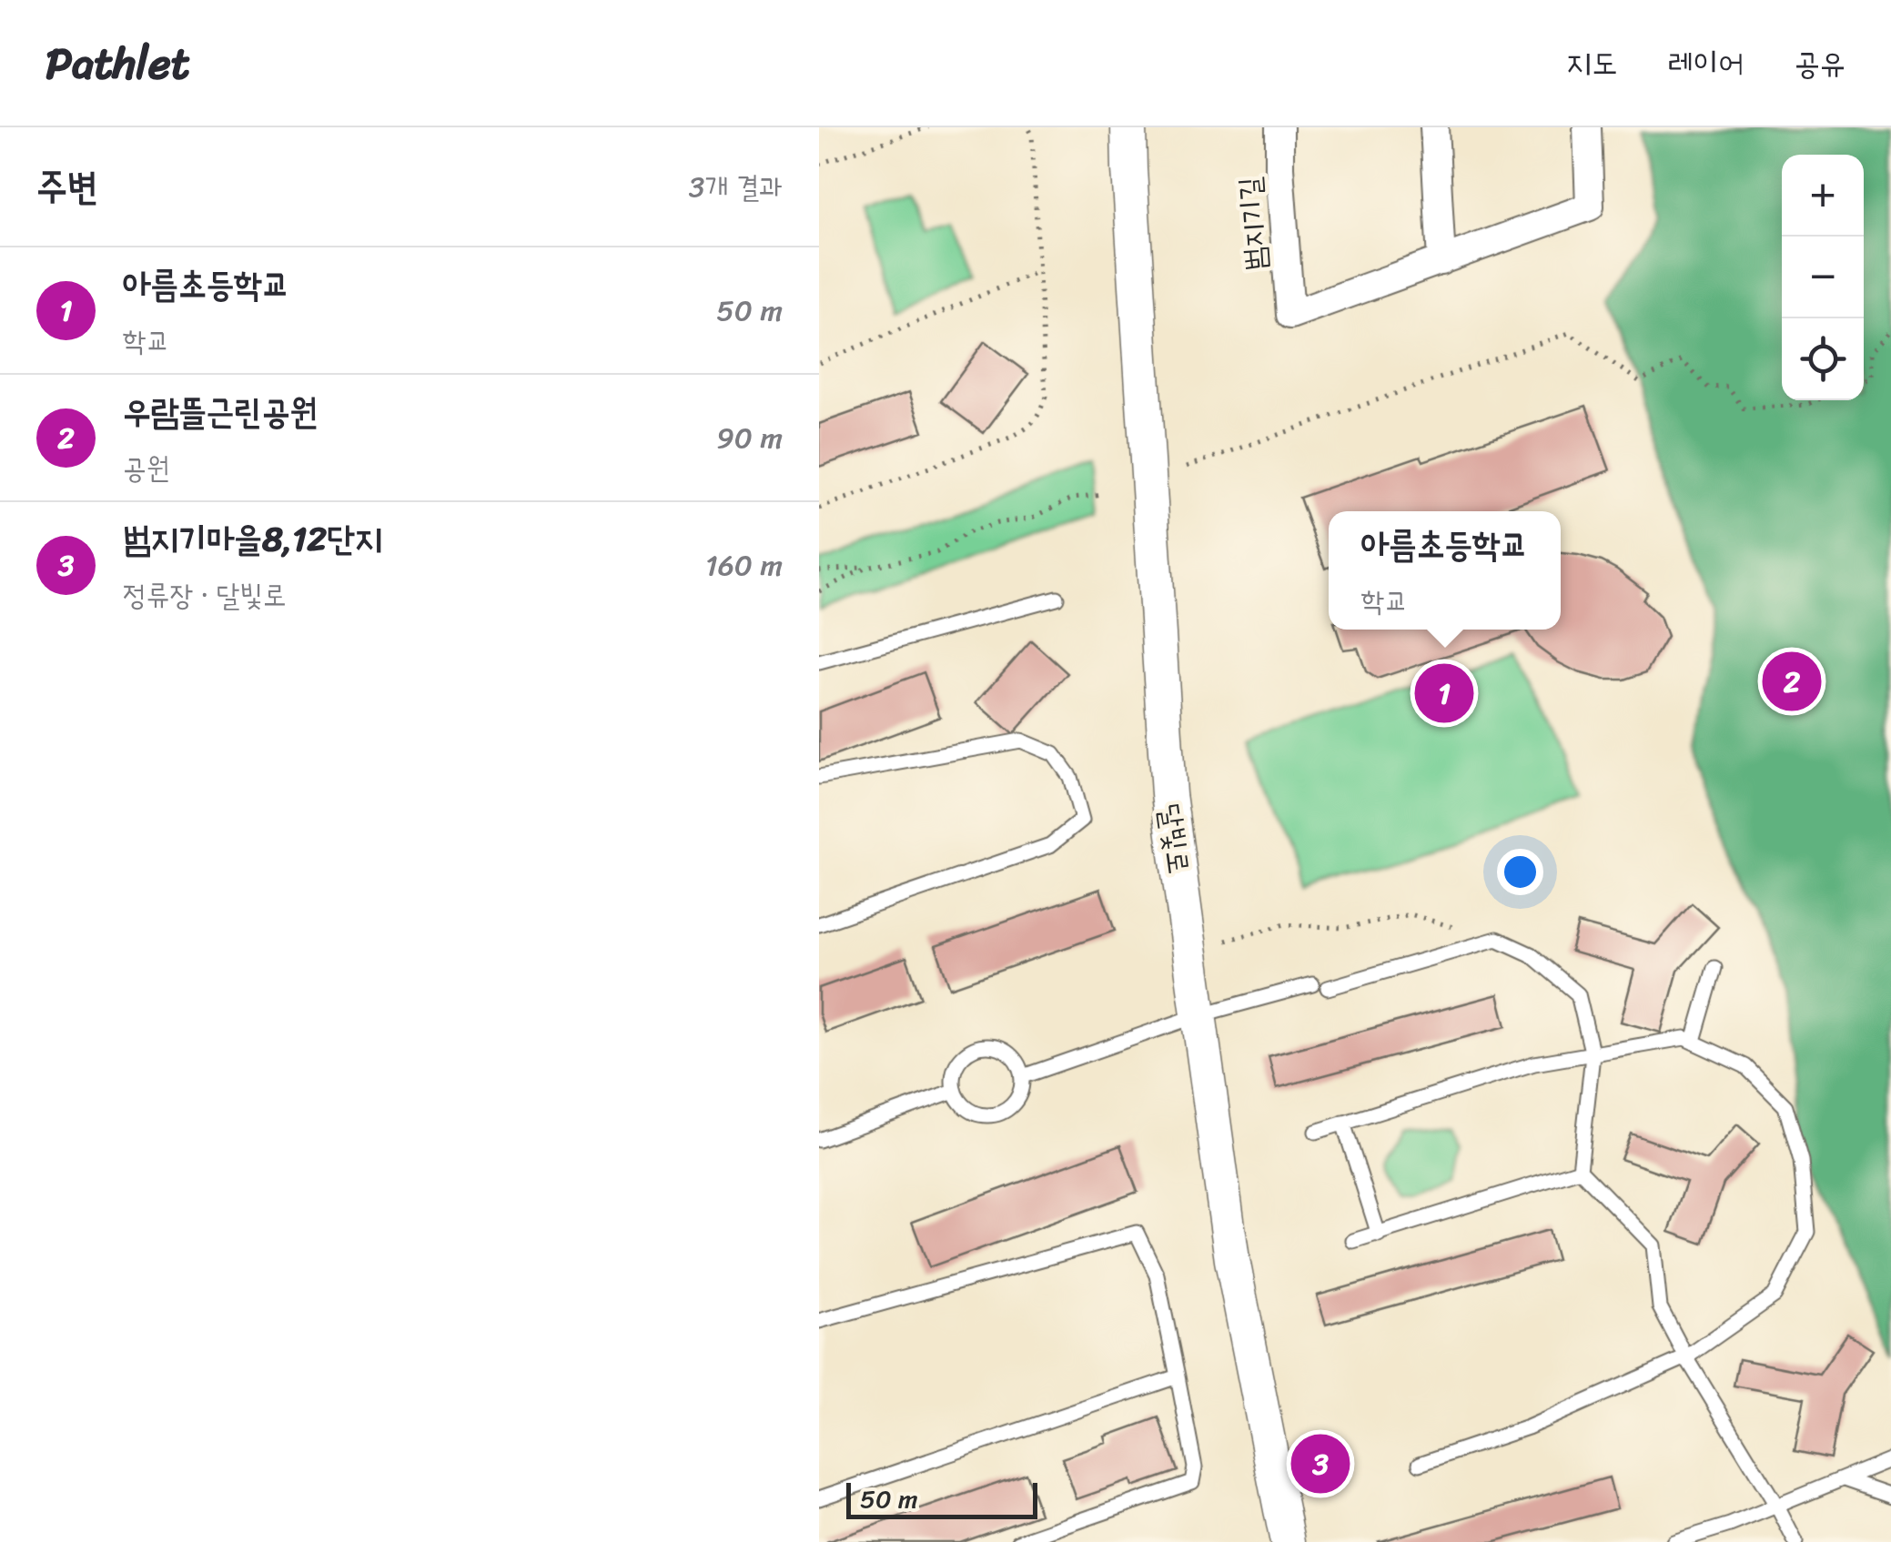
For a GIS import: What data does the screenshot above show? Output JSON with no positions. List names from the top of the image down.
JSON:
{
  "streets": {
    "street": ["범지기길", "달빛로"]
  },
  "scale_bar": "50 m",
  "page": {
    "header": "Pathlet",
    "nav": ["지도", "레이어", "공유"],
    "heading": ["주변", "3개 결과"],
    "map_buttons": ["+", "−"],
    "list": [
      {
        "mark": "1",
        "name": "아름초등학교",
        "note": "학교",
        "value": "50 m"
      },
      {
        "mark": "2",
        "name": "우람뜰근린공원",
        "note": "공원",
        "value": "90 m"
      },
      {
        "mark": "3",
        "name": "범지기마을8,12단지",
        "note": "정류장 · 달빛로",
        "value": "160 m"
      }
    ],
    "popup": ["아름초등학교", "학교"],
    "pins": ["2", "1", "3"],
    "scale": "50 m"
  }
}
